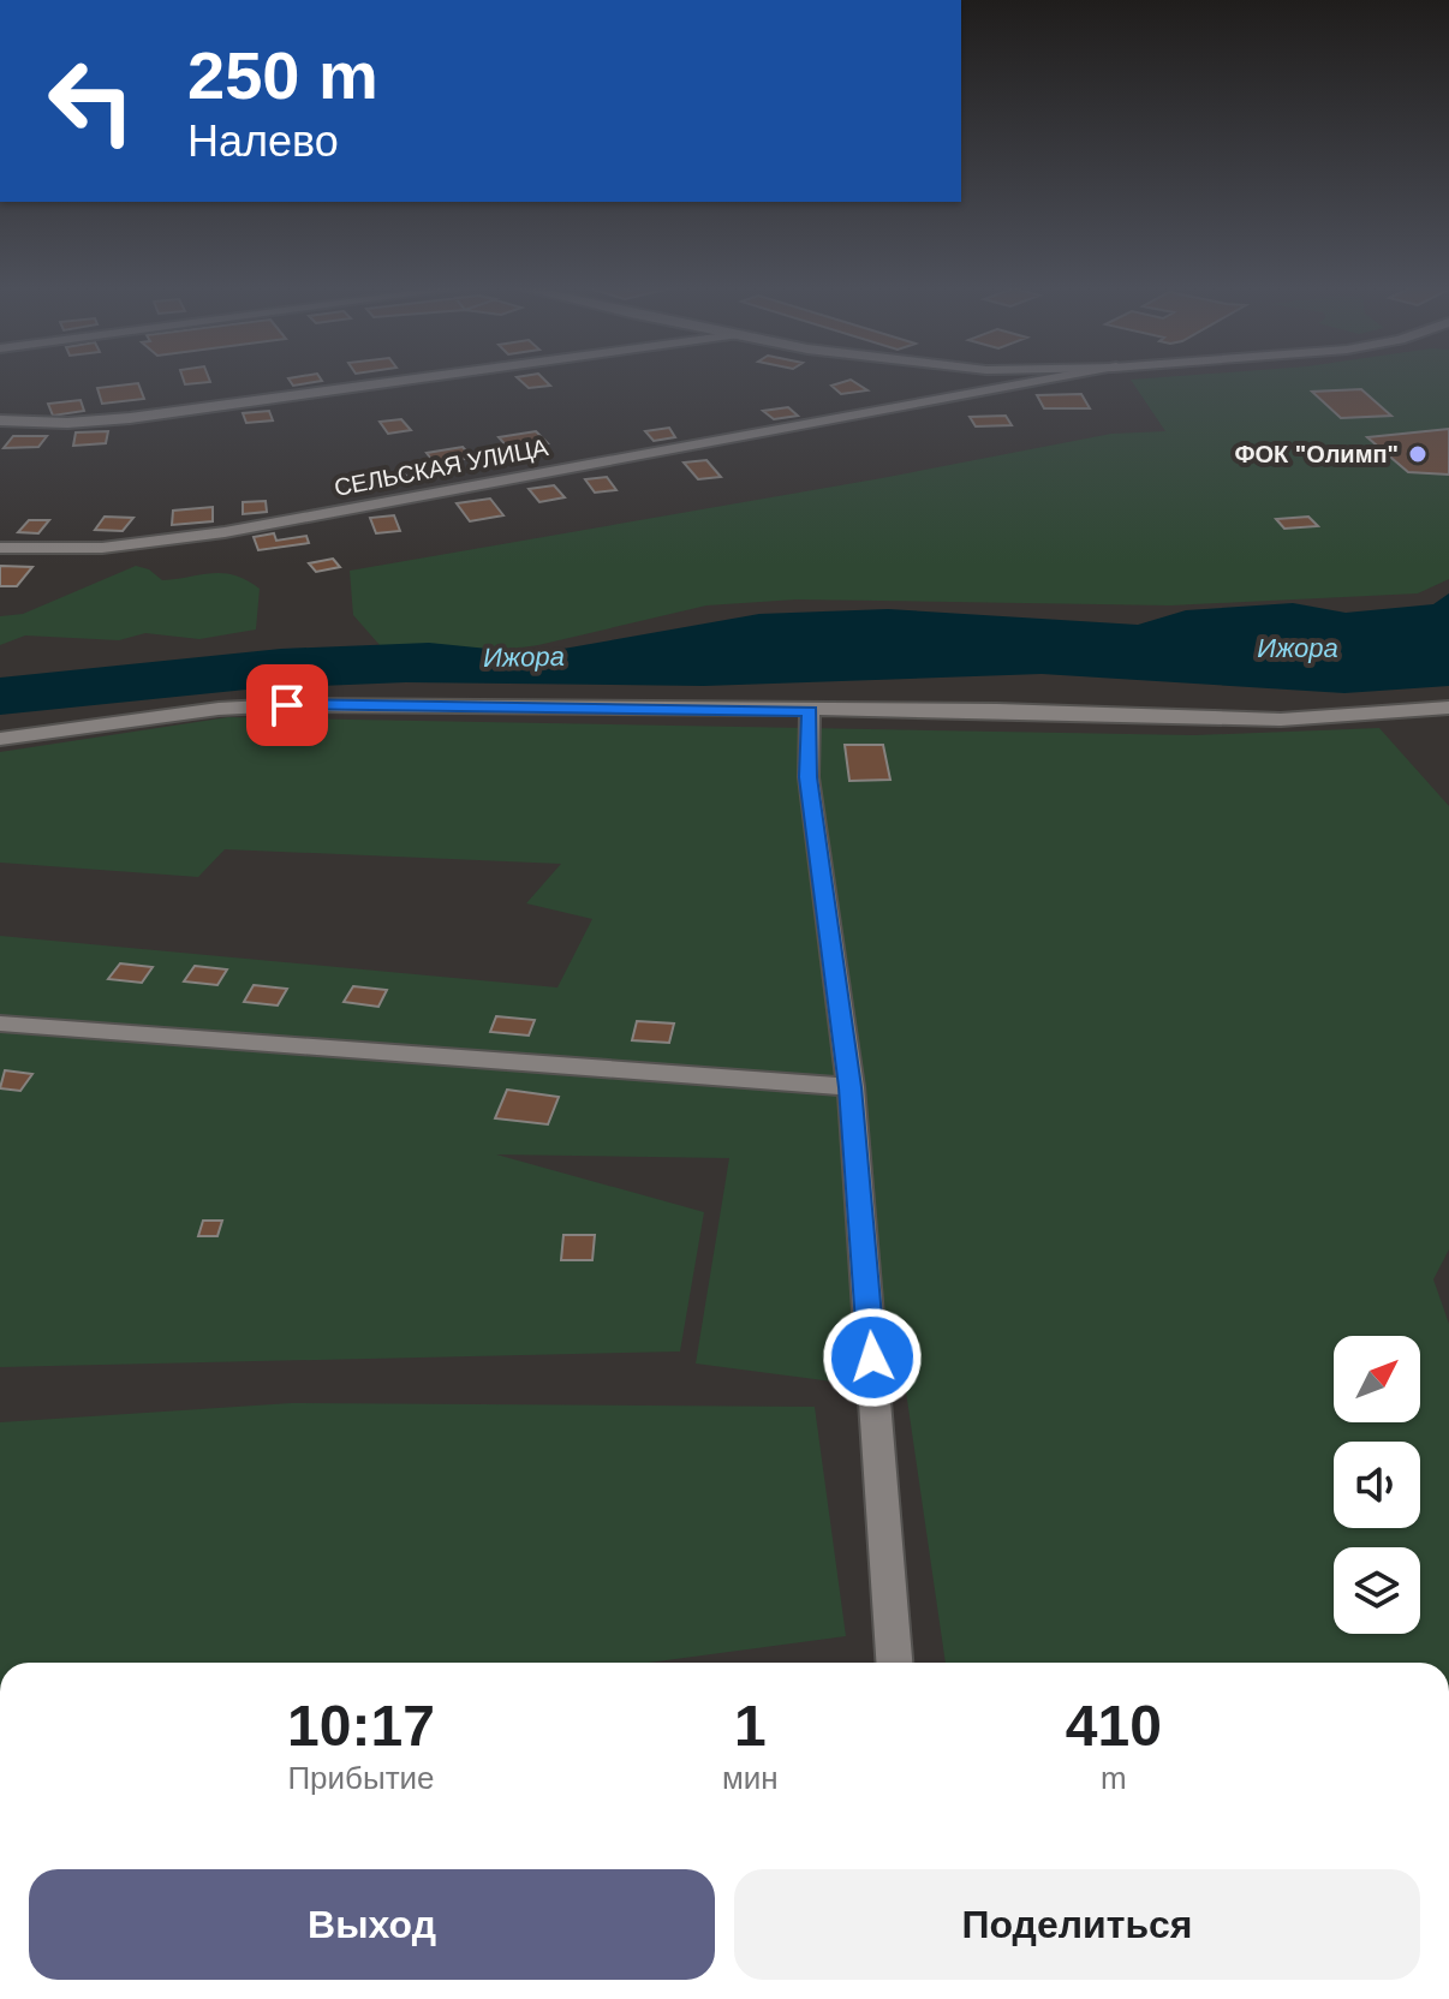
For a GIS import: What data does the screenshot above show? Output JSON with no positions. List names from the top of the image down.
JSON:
{
  "streets": {
    "street": ["СЕЛЬСКАЯ УЛИЦА"]
  },
  "water": ["Ижора"],
  "places": ["ФОК \"Олимп\""],
  "north": "top right",
  "page": {
    "turn": ["250 m", "Налево"],
    "eta": [
      "10:17",
      "Прибытие",
      "1",
      "мин",
      "410",
      "m"
    ],
    "buttons": ["Выход", "Поделиться"]
  }
}
